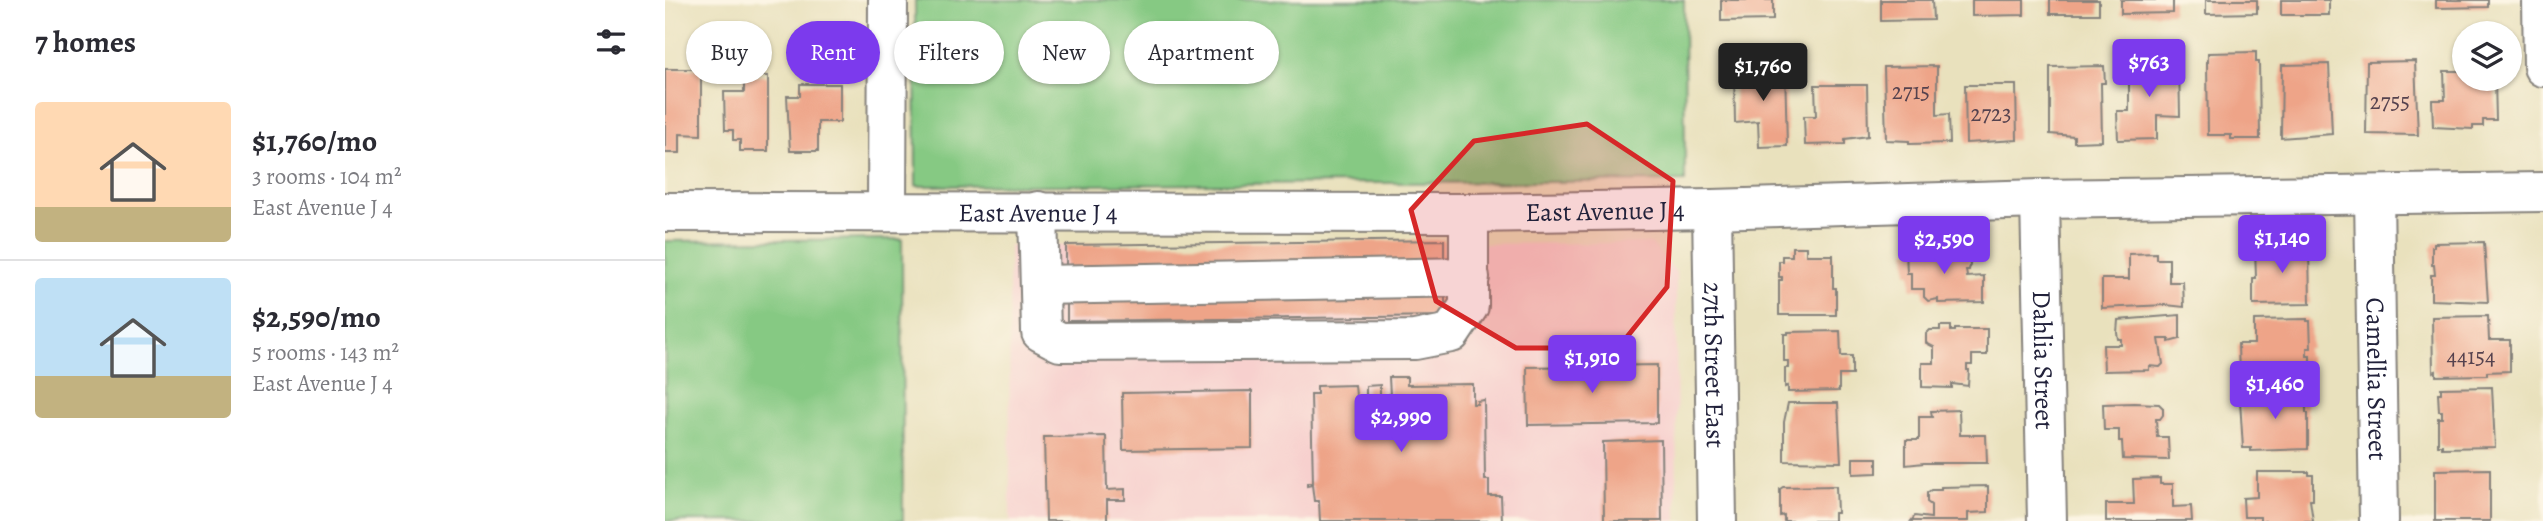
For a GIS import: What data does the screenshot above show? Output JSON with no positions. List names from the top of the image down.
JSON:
{
  "streets": {
    "street": [
      "East Avenue J 4",
      "Dahlia Street",
      "27th Street East",
      "Camellia Street"
    ]
  },
  "crossings": [
    ["East Avenue J 4", "Dahlia Street"],
    ["East Avenue J 4", "27th Street East"],
    ["East Avenue J 4", "Camellia Street"]
  ],
  "house_numbers": [
    "2715",
    "2755",
    "2723",
    "44154"
  ],
  "page": {
    "heading": "7 homes",
    "chip": [
      "Buy",
      "Rent",
      "Filters",
      "New",
      "Apartment"
    ],
    "price": [
      "$763",
      "$1,760",
      "$1,140",
      "$2,590",
      "$1,910",
      "$1,460",
      "$2,990"
    ],
    "list": [
      {
        "name": "$1,760/mo",
        "note": "3 rooms · 104 m² · East Avenue J 4"
      },
      {
        "name": "$2,590/mo",
        "note": "5 rooms · 143 m² · East Avenue J 4"
      }
    ]
  }
}
